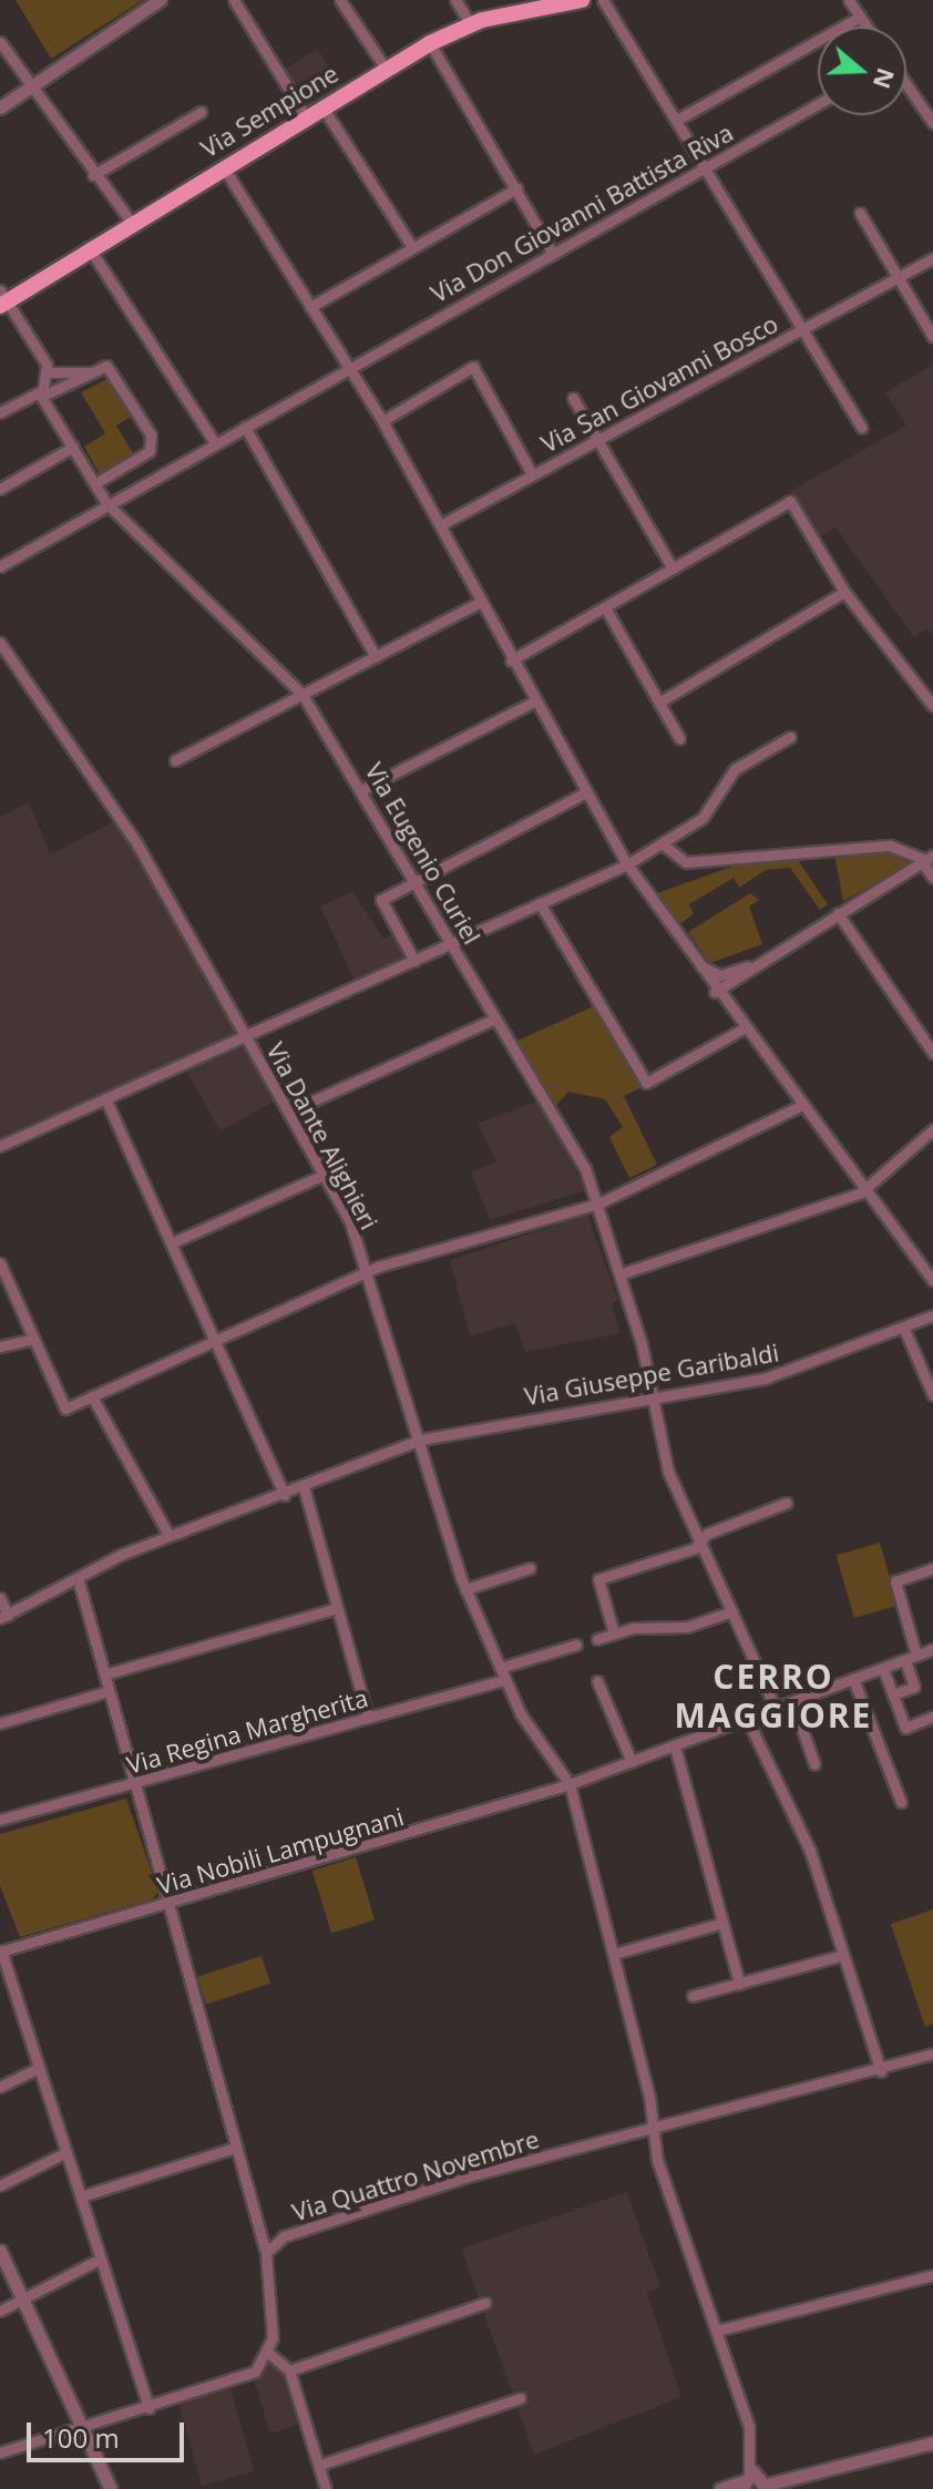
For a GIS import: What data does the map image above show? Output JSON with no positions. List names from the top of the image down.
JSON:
{
  "streets": {
    "main road": ["Via Sempione"],
    "street": [
      "Via Don Giovanni Battista Riva",
      "Via San Giovanni Bosco",
      "Via Eugenio Curiel",
      "Via Dante Alighieri",
      "Via Giuseppe Garibaldi",
      "Via Regina Margherita",
      "Via Nobili Lampugnani",
      "Via Quattro Novembre"
    ]
  },
  "crossings": [
    ["Via Don Giovanni Battista Riva", "Via Eugenio Curiel"],
    ["Via Eugenio Curiel", "Via Giuseppe Garibaldi"],
    ["Via Eugenio Curiel", "Via Nobili Lampugnani"],
    ["Via Dante Alighieri", "Via Giuseppe Garibaldi"],
    ["Via Dante Alighieri", "Via Regina Margherita"],
    ["Via Dante Alighieri", "Via Nobili Lampugnani"],
    ["Via Dante Alighieri", "Via Quattro Novembre"]
  ],
  "districts": ["CERRO MAGGIORE"],
  "scale_bar": "100 m",
  "north": "right"
}
